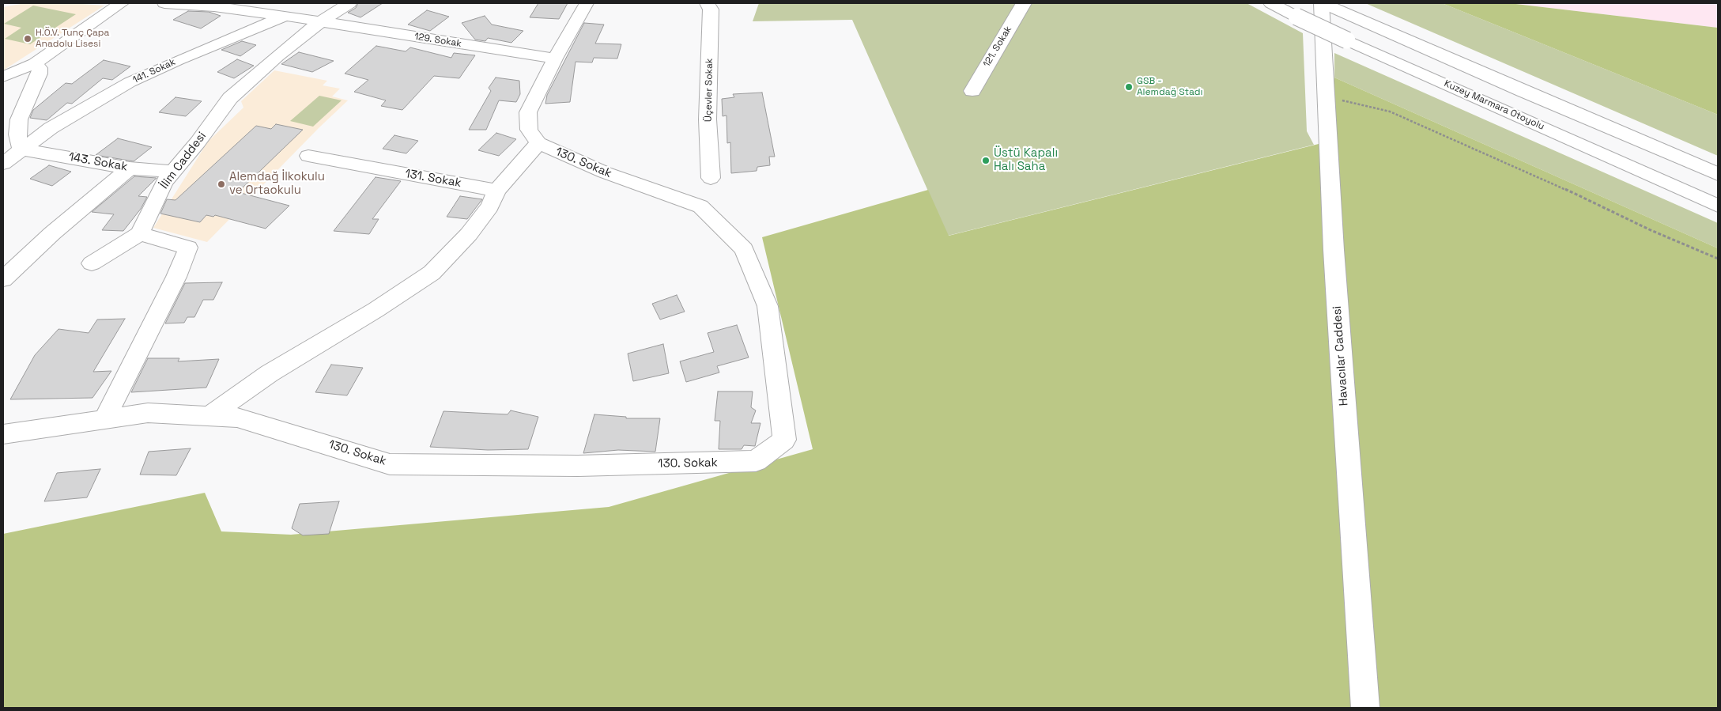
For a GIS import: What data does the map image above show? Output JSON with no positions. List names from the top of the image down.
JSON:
{
  "streets": {
    "main road": [
      "129. Sokak",
      "121. Sokak",
      "141. Sokak",
      "Üçevler Sokak",
      "Kuzey Marmara Otoyolu",
      "İlim Caddesi",
      "143. Sokak",
      "130. Sokak",
      "131. Sokak",
      "Havacılar Caddesi"
    ]
  },
  "crossings": [
    ["129. Sokak", "İlim Caddesi"],
    ["141. Sokak", "143. Sokak"],
    ["İlim Caddesi", "143. Sokak"]
  ],
  "places": [
    "H.Ö.V. Tunç Çapa Anadolu Lisesi",
    "GSB - Alemdağ Stadı",
    "Üstü Kapalı Halı Saha",
    "Alemdağ İlkokulu ve Ortaokulu"
  ]
}
